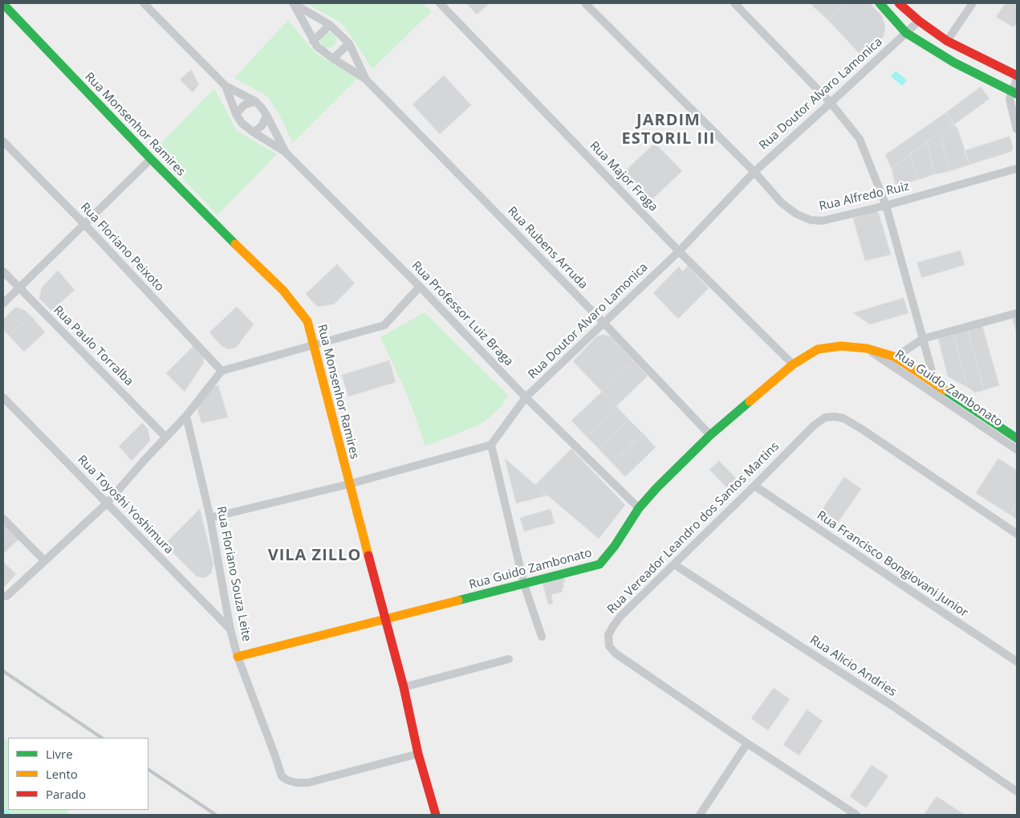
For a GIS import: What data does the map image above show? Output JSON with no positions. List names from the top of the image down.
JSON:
{
  "streets": {
    "street": [
      "Rua Doutor Alvaro Lamonica",
      "Rua Monsenhor Ramires",
      "Rua Major Fraga",
      "Rua Alfredo Ruiz",
      "Rua Floriano Peixoto",
      "Rua Rubens Arruda",
      "Rua Professor Luiz Braga",
      "Rua Paulo Torralba",
      "Rua Guido Zambonato",
      "Rua Toyoshi Yoshimura",
      "Rua Vereador Leandro dos Santos Martins",
      "Rua Francisco Bongiovani Junior",
      "Rua Floriano Souza Leite",
      "Rua Alicio Andries"
    ]
  },
  "crossings": [
    ["Rua Doutor Alvaro Lamonica", "Rua Major Fraga"],
    ["Rua Doutor Alvaro Lamonica", "Rua Alfredo Ruiz"],
    ["Rua Doutor Alvaro Lamonica", "Rua Rubens Arruda"],
    ["Rua Doutor Alvaro Lamonica", "Rua Professor Luiz Braga"],
    ["Rua Monsenhor Ramires", "Rua Guido Zambonato"],
    ["Rua Monsenhor Ramires", "Rua Floriano Souza Leite"],
    ["Rua Major Fraga", "Rua Guido Zambonato"],
    ["Rua Rubens Arruda", "Rua Guido Zambonato"],
    ["Rua Professor Luiz Braga", "Rua Guido Zambonato"],
    ["Rua Guido Zambonato", "Rua Floriano Souza Leite"],
    ["Rua Toyoshi Yoshimura", "Rua Floriano Souza Leite"],
    ["Rua Vereador Leandro dos Santos Martins", "Rua Francisco Bongiovani Junior"],
    ["Rua Vereador Leandro dos Santos Martins", "Rua Alicio Andries"]
  ],
  "districts": ["JARDIM ESTORIL III", "VILA ZILLO"],
  "legend": ["Livre", "Lento", "Parado"]
}
